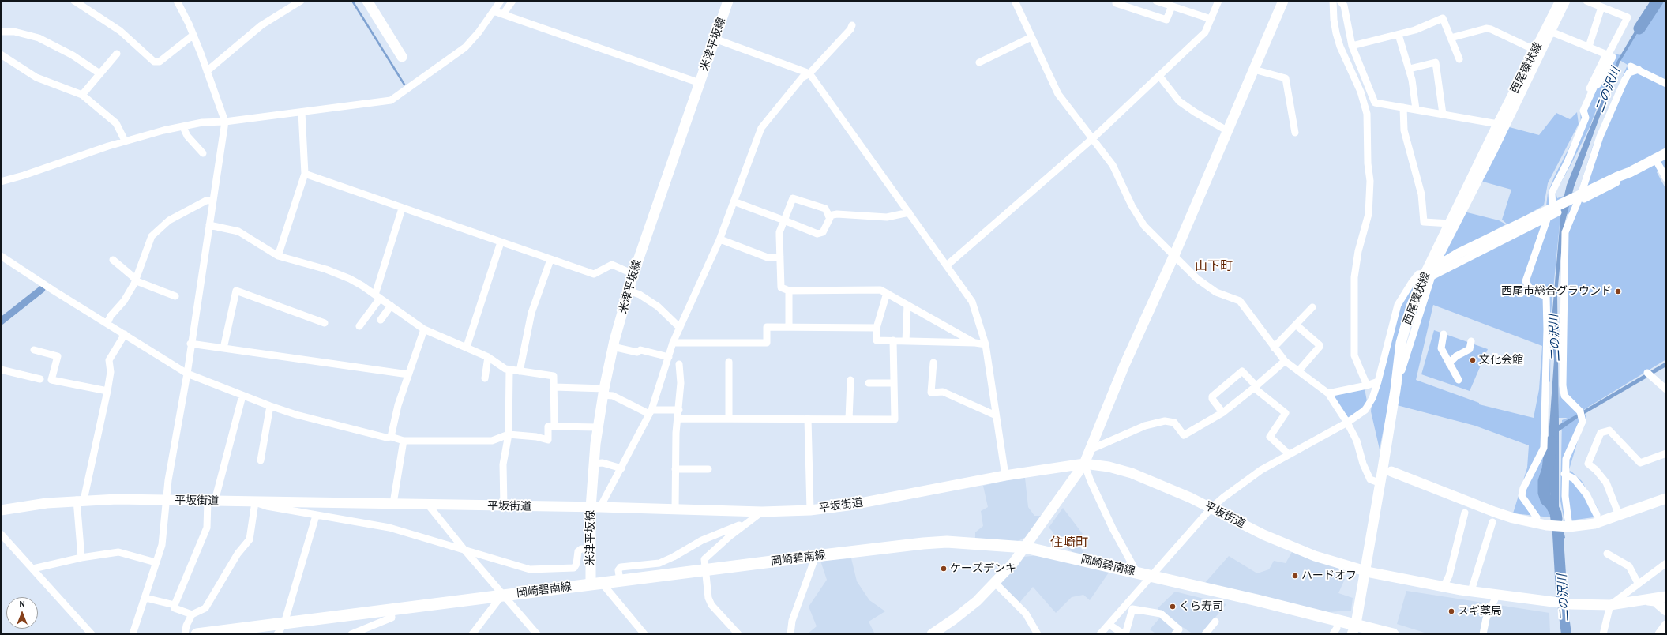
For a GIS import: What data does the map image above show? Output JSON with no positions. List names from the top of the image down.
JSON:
{
  "streets": {
    "main road": ["岡崎碧南線"],
    "street": ["米津平坂線", "西尾環状線", "平坂街道"]
  },
  "crossings": [
    ["米津平坂線", "平坂街道"],
    ["米津平坂線", "岡崎碧南線"],
    ["西尾環状線", "平坂街道"],
    ["西尾環状線", "岡崎碧南線"]
  ],
  "districts": ["山下町", "住崎町"],
  "water": ["二の沢川"],
  "places": [
    "西尾市総合グラウンド",
    "文化会館",
    "ケーズデンキ",
    "ハードオフ",
    "くら寿司",
    "スギ薬局"
  ],
  "north": "top"
}
